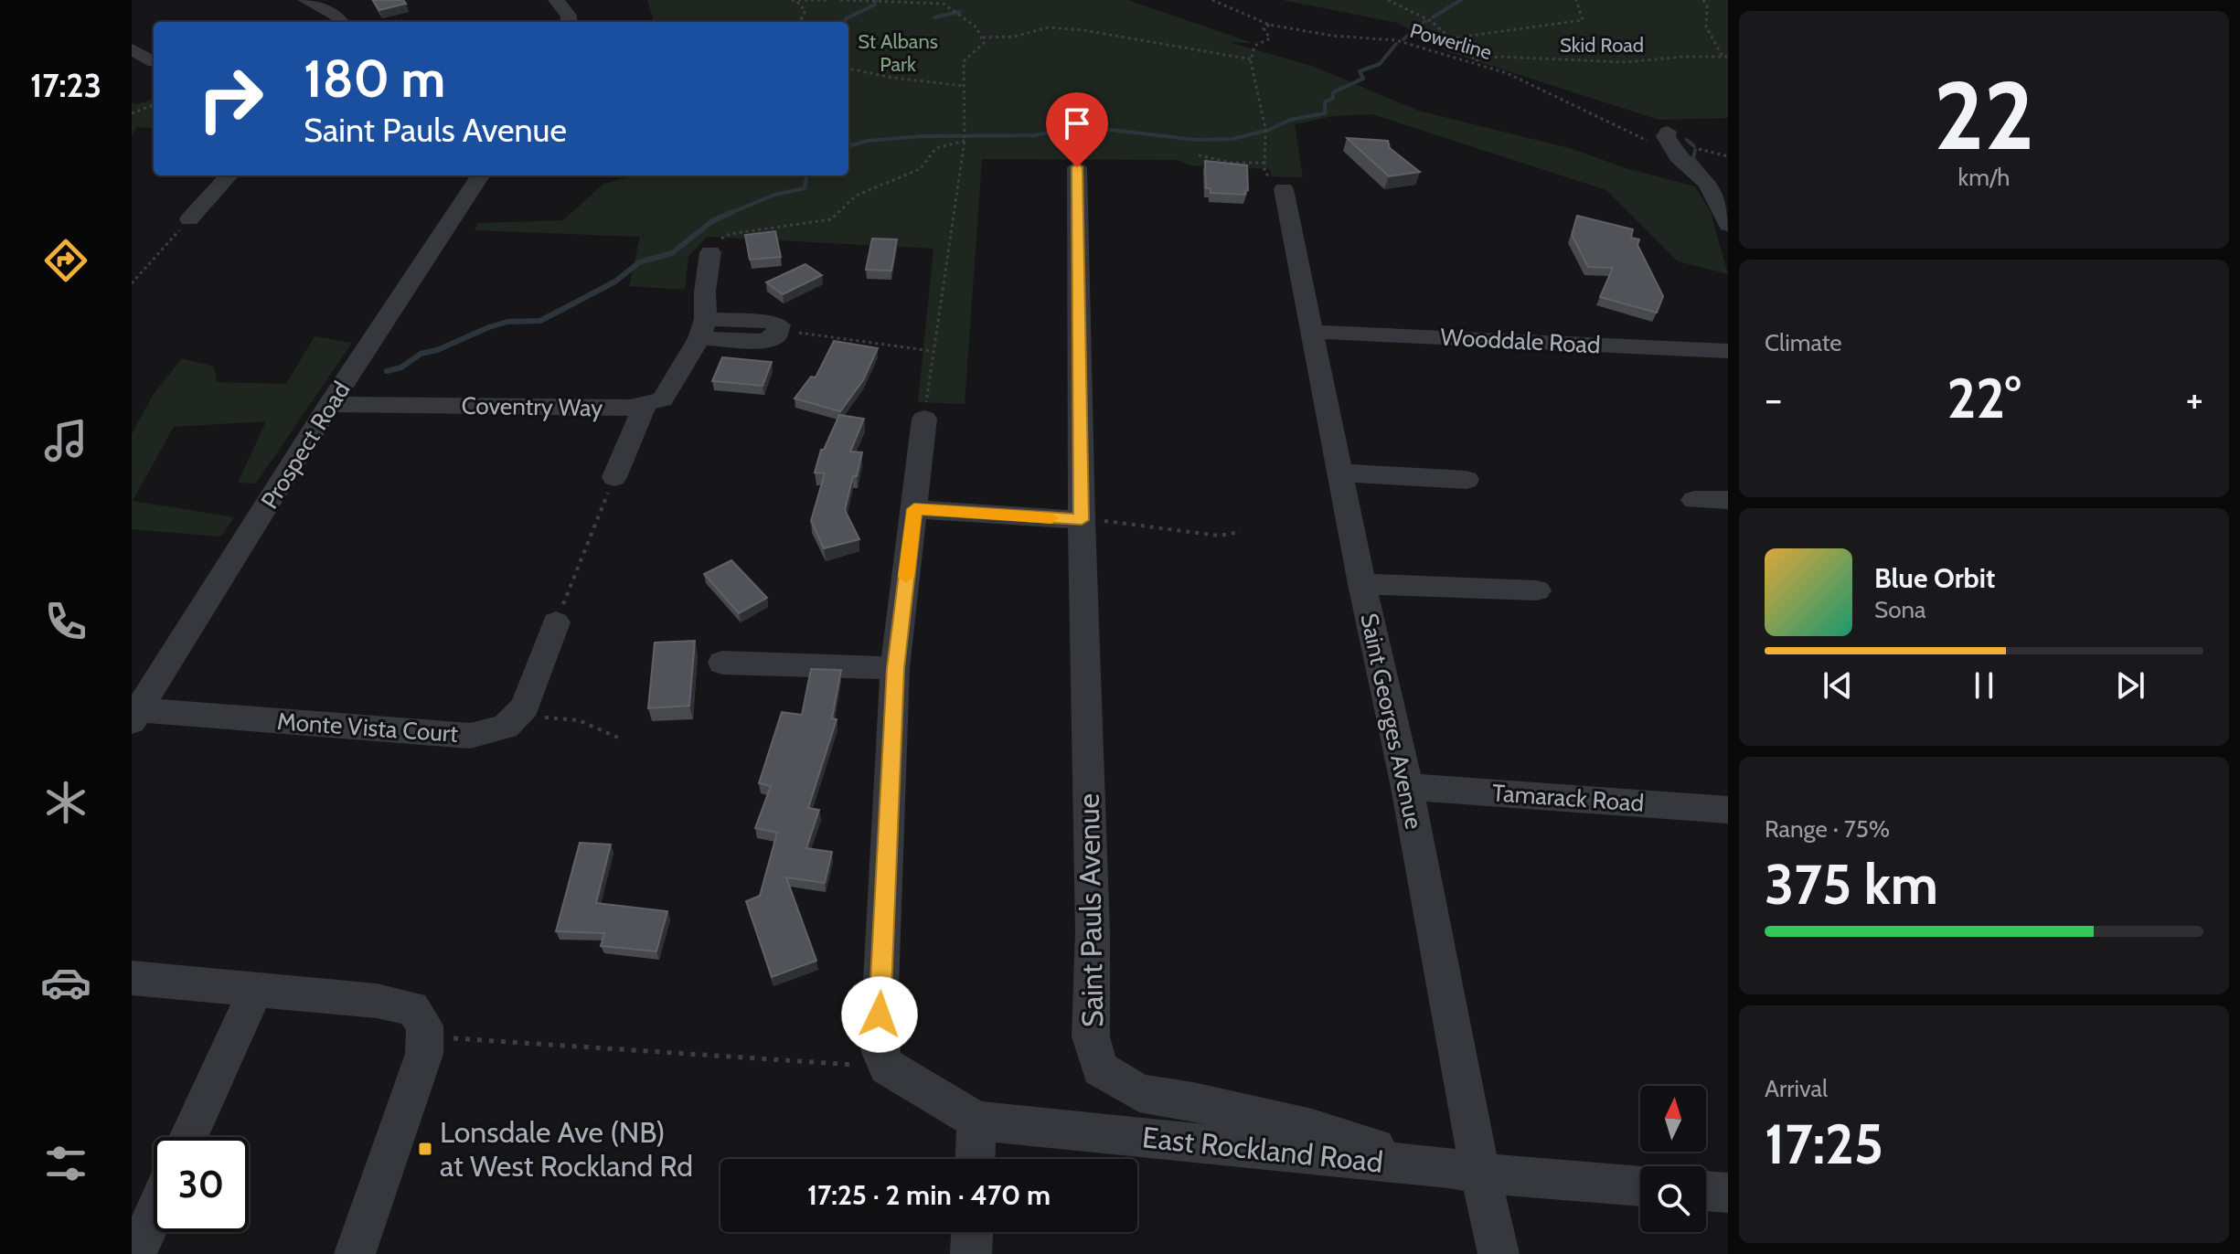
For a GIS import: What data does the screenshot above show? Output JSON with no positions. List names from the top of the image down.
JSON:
{
  "streets": {
    "street": [
      "Wooddale Road",
      "Coventry Way",
      "Prospect Road",
      "Saint Georges Avenue",
      "Monte Vista Court",
      "Tamarack Road",
      "Saint Pauls Avenue",
      "East Rockland Road"
    ],
    "path": ["Powerline", "Skid Road"]
  },
  "crossings": [
    ["Wooddale Road", "Saint Georges Avenue"],
    ["Coventry Way", "Prospect Road"],
    ["Prospect Road", "Monte Vista Court"],
    ["Saint Georges Avenue", "Tamarack Road"],
    ["Saint Georges Avenue", "Saint Pauls Avenue"],
    ["Saint Georges Avenue", "East Rockland Road"],
    ["Saint Pauls Avenue", "East Rockland Road"]
  ],
  "parks": ["St Albans Park"],
  "places": {
    "transit": ["Lonsdale Ave (NB) at West Rockland Rd"]
  },
  "north": "top",
  "page": {
    "tabs": "17:23",
    "tile": [
      ["22", "km/h"],
      "Climate",
      ["Range · 75%", "375 km"],
      ["Arrival", "17:25"]
    ],
    "turn": ["180 m", "Saint Pauls Avenue"],
    "heat": ["−", "22°", "+"],
    "song": ["Blue Orbit", "Sona"],
    "limit": "30",
    "trip": "17:25 · 2 min · 470 m"
  }
}
